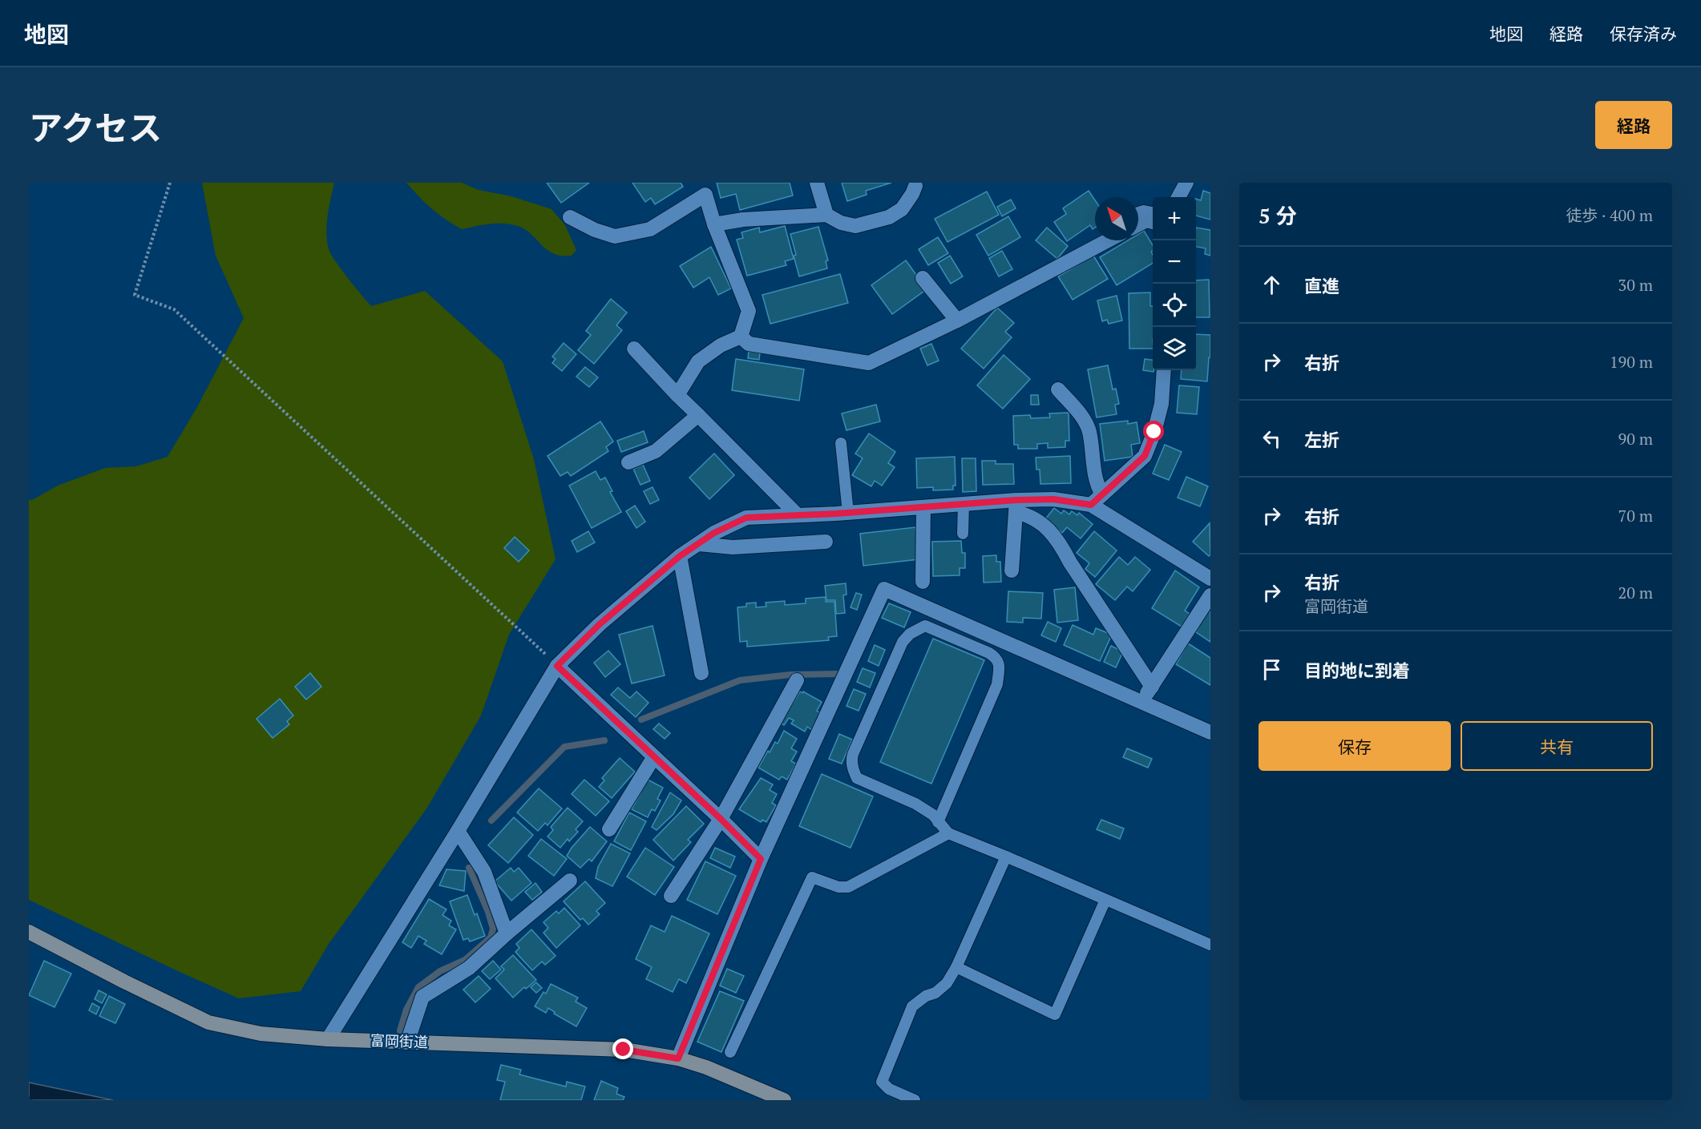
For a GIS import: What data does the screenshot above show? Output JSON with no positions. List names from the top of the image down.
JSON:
{
  "streets": {
    "street": ["富岡街道"]
  },
  "north": "top left",
  "page": {
    "header": "地図",
    "nav": ["地図", "経路", "保存済み"],
    "title": "アクセス",
    "buttons": [
      "経路",
      ["保存", "共有"]
    ],
    "heading": ["5 分", "徒歩 · 400 m"],
    "map_buttons": ["+", "−"],
    "list": [
      ["直進", "30 m"],
      ["右折", "190 m"],
      ["左折", "90 m"],
      ["右折", "70 m"],
      ["右折", "富岡街道", "20 m"],
      "目的地に到着"
    ]
  }
}
